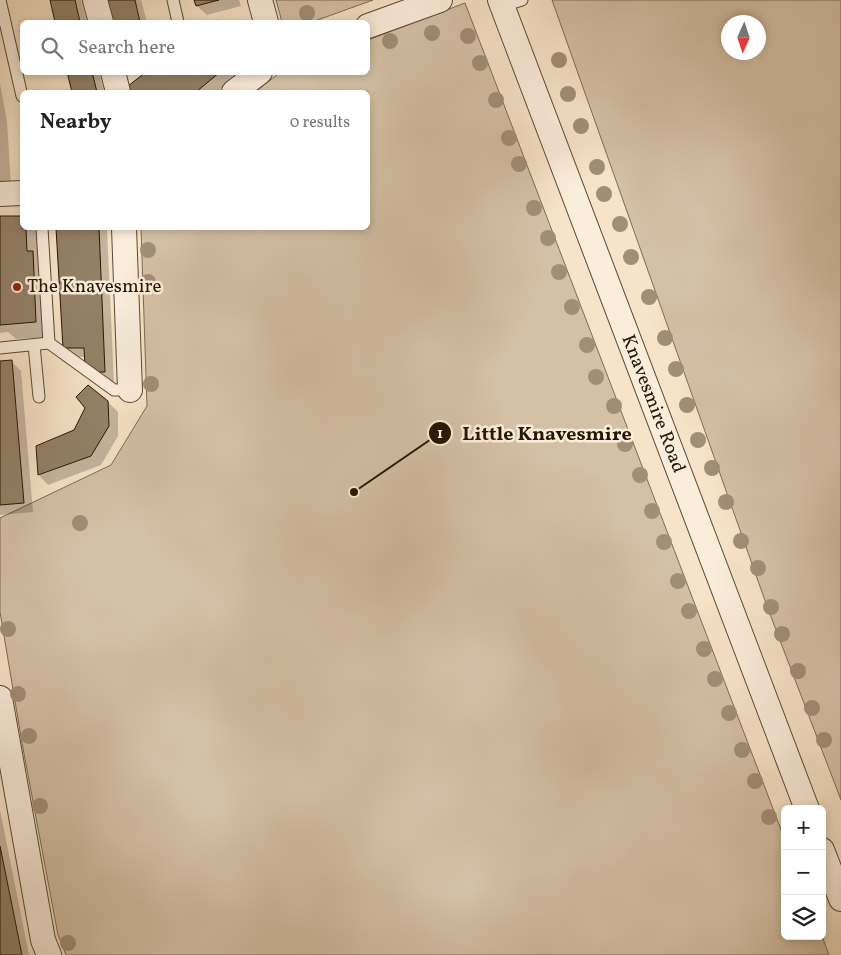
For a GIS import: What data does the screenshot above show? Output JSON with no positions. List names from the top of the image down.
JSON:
{
  "streets": {
    "street": ["Knavesmire Road"]
  },
  "places": ["The Knavesmire", "Little Knavesmire"],
  "north": "bottom",
  "page": {
    "search": "Search here",
    "heading": ["Nearby", "0 results"],
    "map_buttons": ["+", "−"]
  }
}
